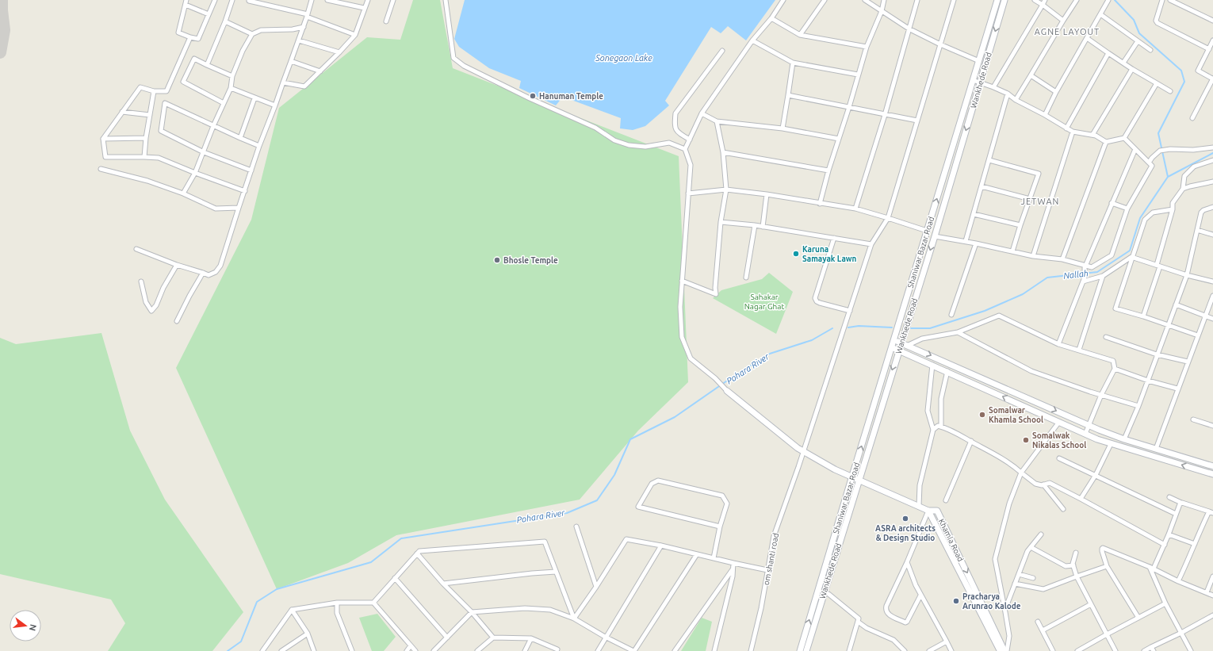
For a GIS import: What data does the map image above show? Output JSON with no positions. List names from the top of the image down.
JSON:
{
  "streets": {
    "main road": ["Wankhede Road", "Shaniwar Bazar Road", "Khamla Road"],
    "street": ["om shanti road"]
  },
  "one_way": ["Wankhede Road", "Shaniwar Bazar Road"],
  "districts": ["AGNE LAYOUT", "JETWAN"],
  "water": ["Sonegaon Lake", "Nallah", "Pohara River"],
  "parks": ["Sahakar Nagar Ghat"],
  "places": [
    "Hanuman Temple",
    "Karuna Samayak Lawn",
    "Bhosle Temple",
    "Somalwar Khamla School",
    "Somalwak Nikalas School",
    "ASRA architects & Design Studio",
    "Pracharya Arunrao Kalode"
  ],
  "north": "right"
}
